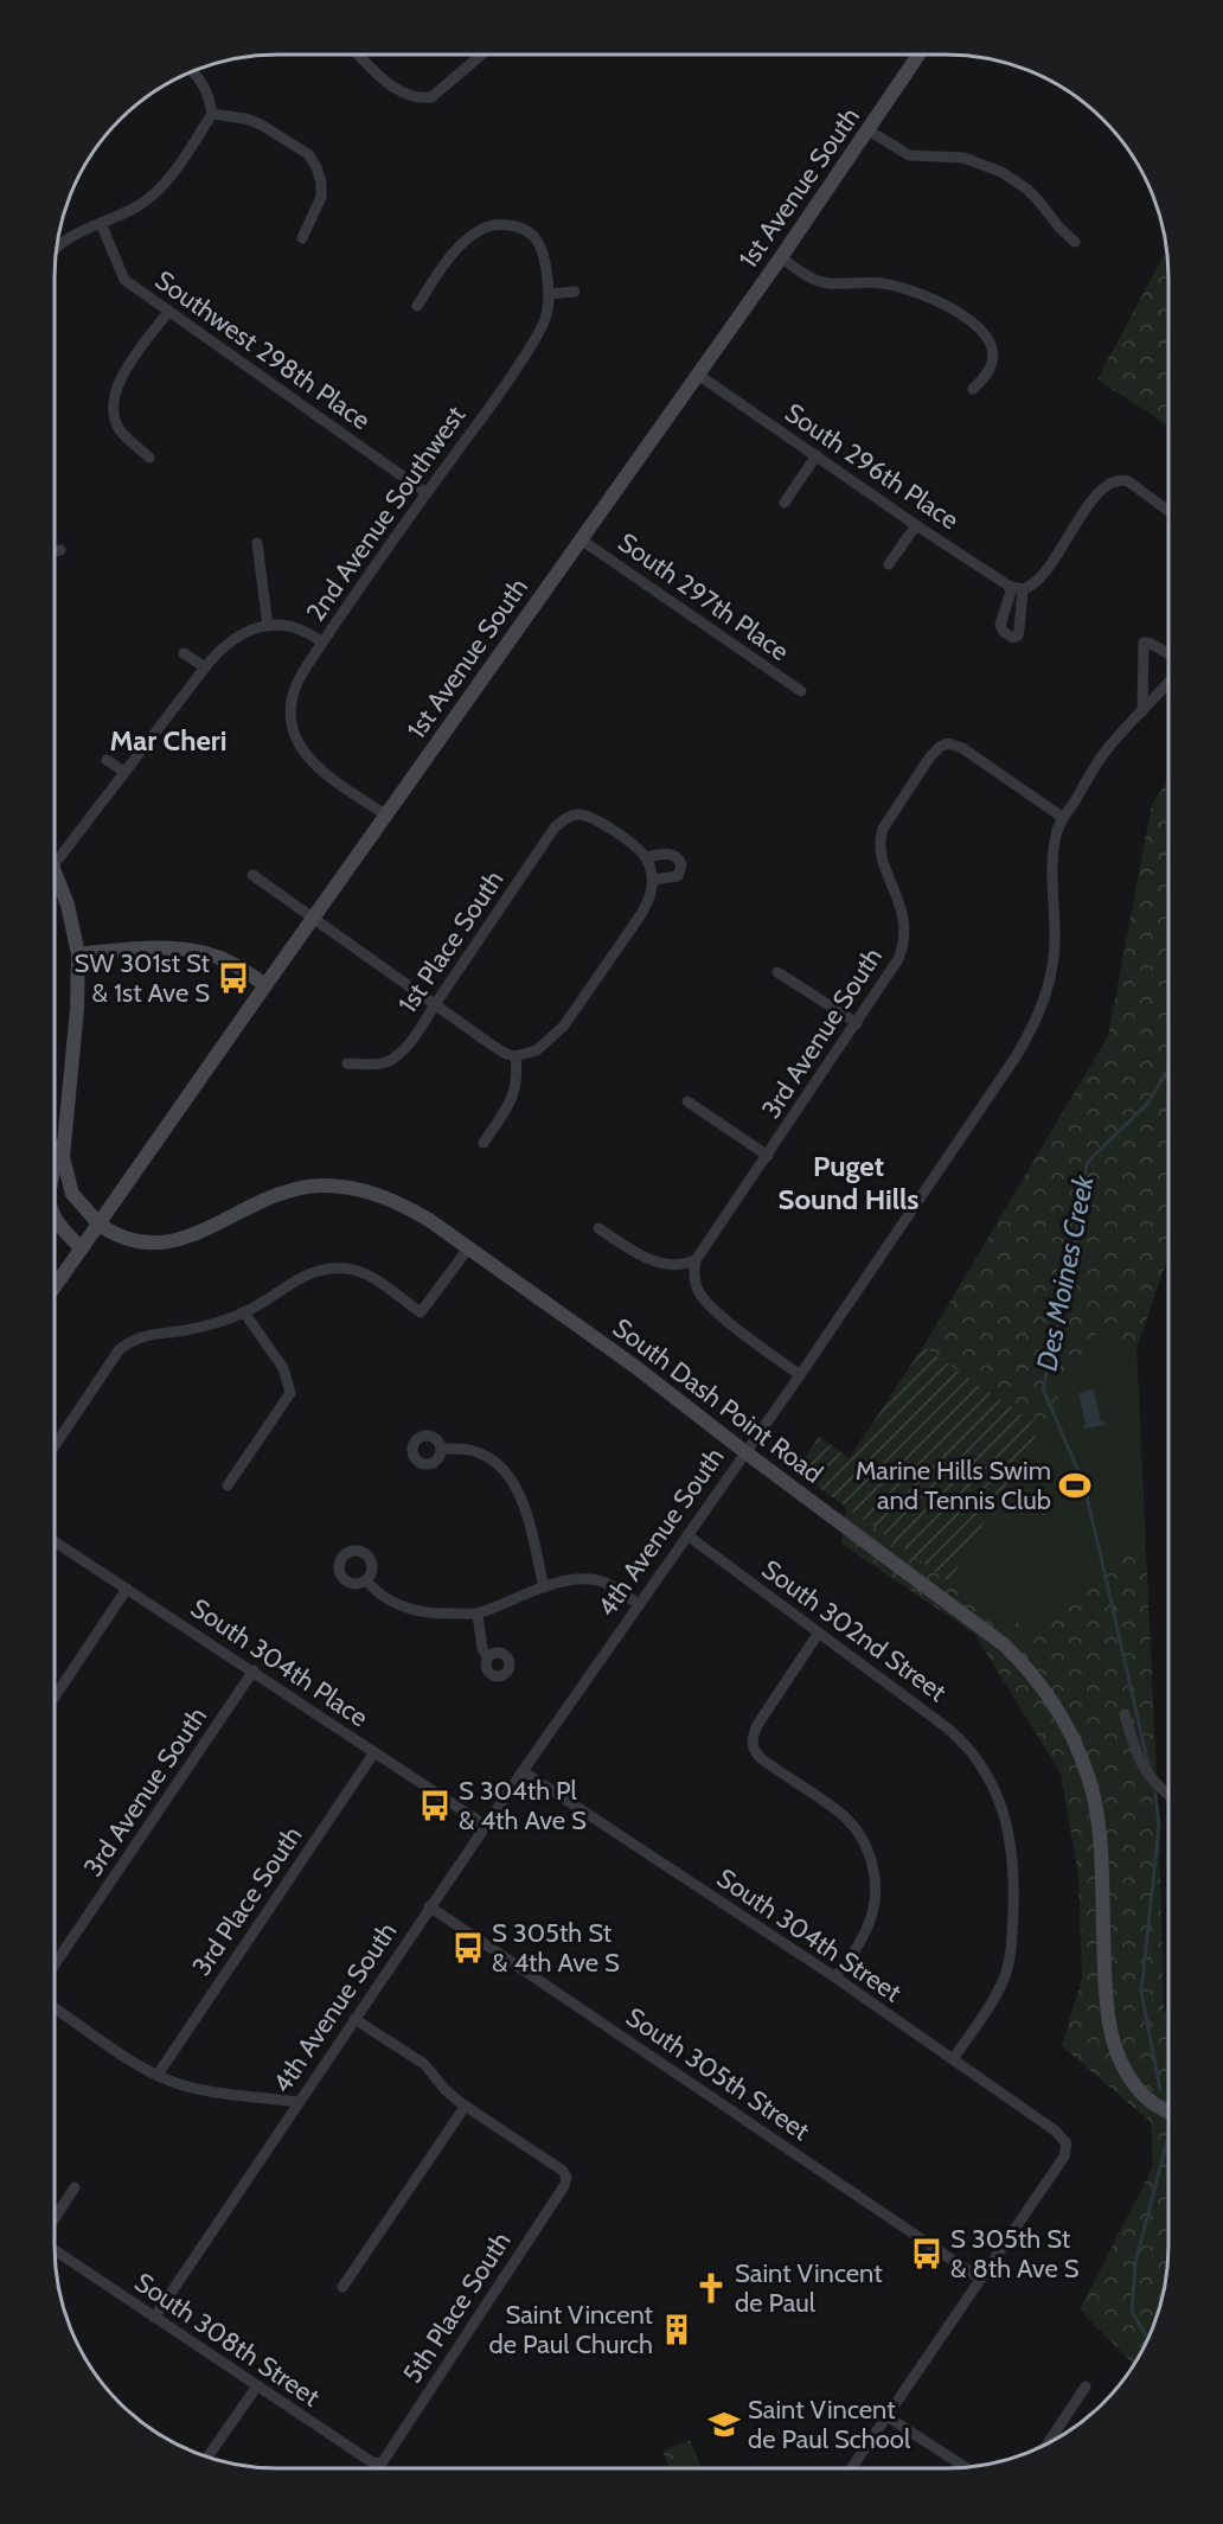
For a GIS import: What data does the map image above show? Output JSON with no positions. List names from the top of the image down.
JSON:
{
  "streets": {
    "main road": ["1st Avenue South", "South Dash Point Road"],
    "street": [
      "Southwest 298th Place",
      "South 296th Place",
      "2nd Avenue Southwest",
      "South 297th Place",
      "1st Place South",
      "3rd Avenue South",
      "4th Avenue South",
      "South 302nd Street",
      "South 304th Place",
      "3rd Place South",
      "South 304th Street",
      "South 305th Street",
      "5th Place South",
      "South 308th Street"
    ]
  },
  "crossings": [
    ["1st Avenue South", "South 296th Place"],
    ["1st Avenue South", "South 297th Place"],
    ["Southwest 298th Place", "2nd Avenue Southwest"],
    ["3rd Avenue South", "4th Avenue South"],
    ["3rd Avenue South", "South 304th Place"],
    ["South Dash Point Road", "4th Avenue South"],
    ["4th Avenue South", "South 302nd Street"],
    ["4th Avenue South", "South 304th Place"],
    ["4th Avenue South", "South 304th Street"],
    ["4th Avenue South", "South 305th Street"],
    ["4th Avenue South", "South 308th Street"],
    ["South 302nd Street", "South 304th Street"],
    ["South 304th Place", "3rd Place South"],
    ["South 304th Street", "South 305th Street"],
    ["5th Place South", "South 308th Street"]
  ],
  "districts": ["Mar Cheri", "Puget Sound Hills"],
  "water": ["Des Moines Creek"],
  "places": {
    "bus stop": [
      "SW 301st St & 1st Ave S",
      "S 304th Pl & 4th Ave S",
      "S 305th St & 4th Ave S",
      "S 305th St & 8th Ave S"
    ],
    "sports": ["Marine Hills Swim and Tennis Club"],
    "church": ["Saint Vincent de Paul"],
    "building": ["Saint Vincent de Paul Church"],
    "school or university": ["Saint Vincent de Paul School"]
  }
}
